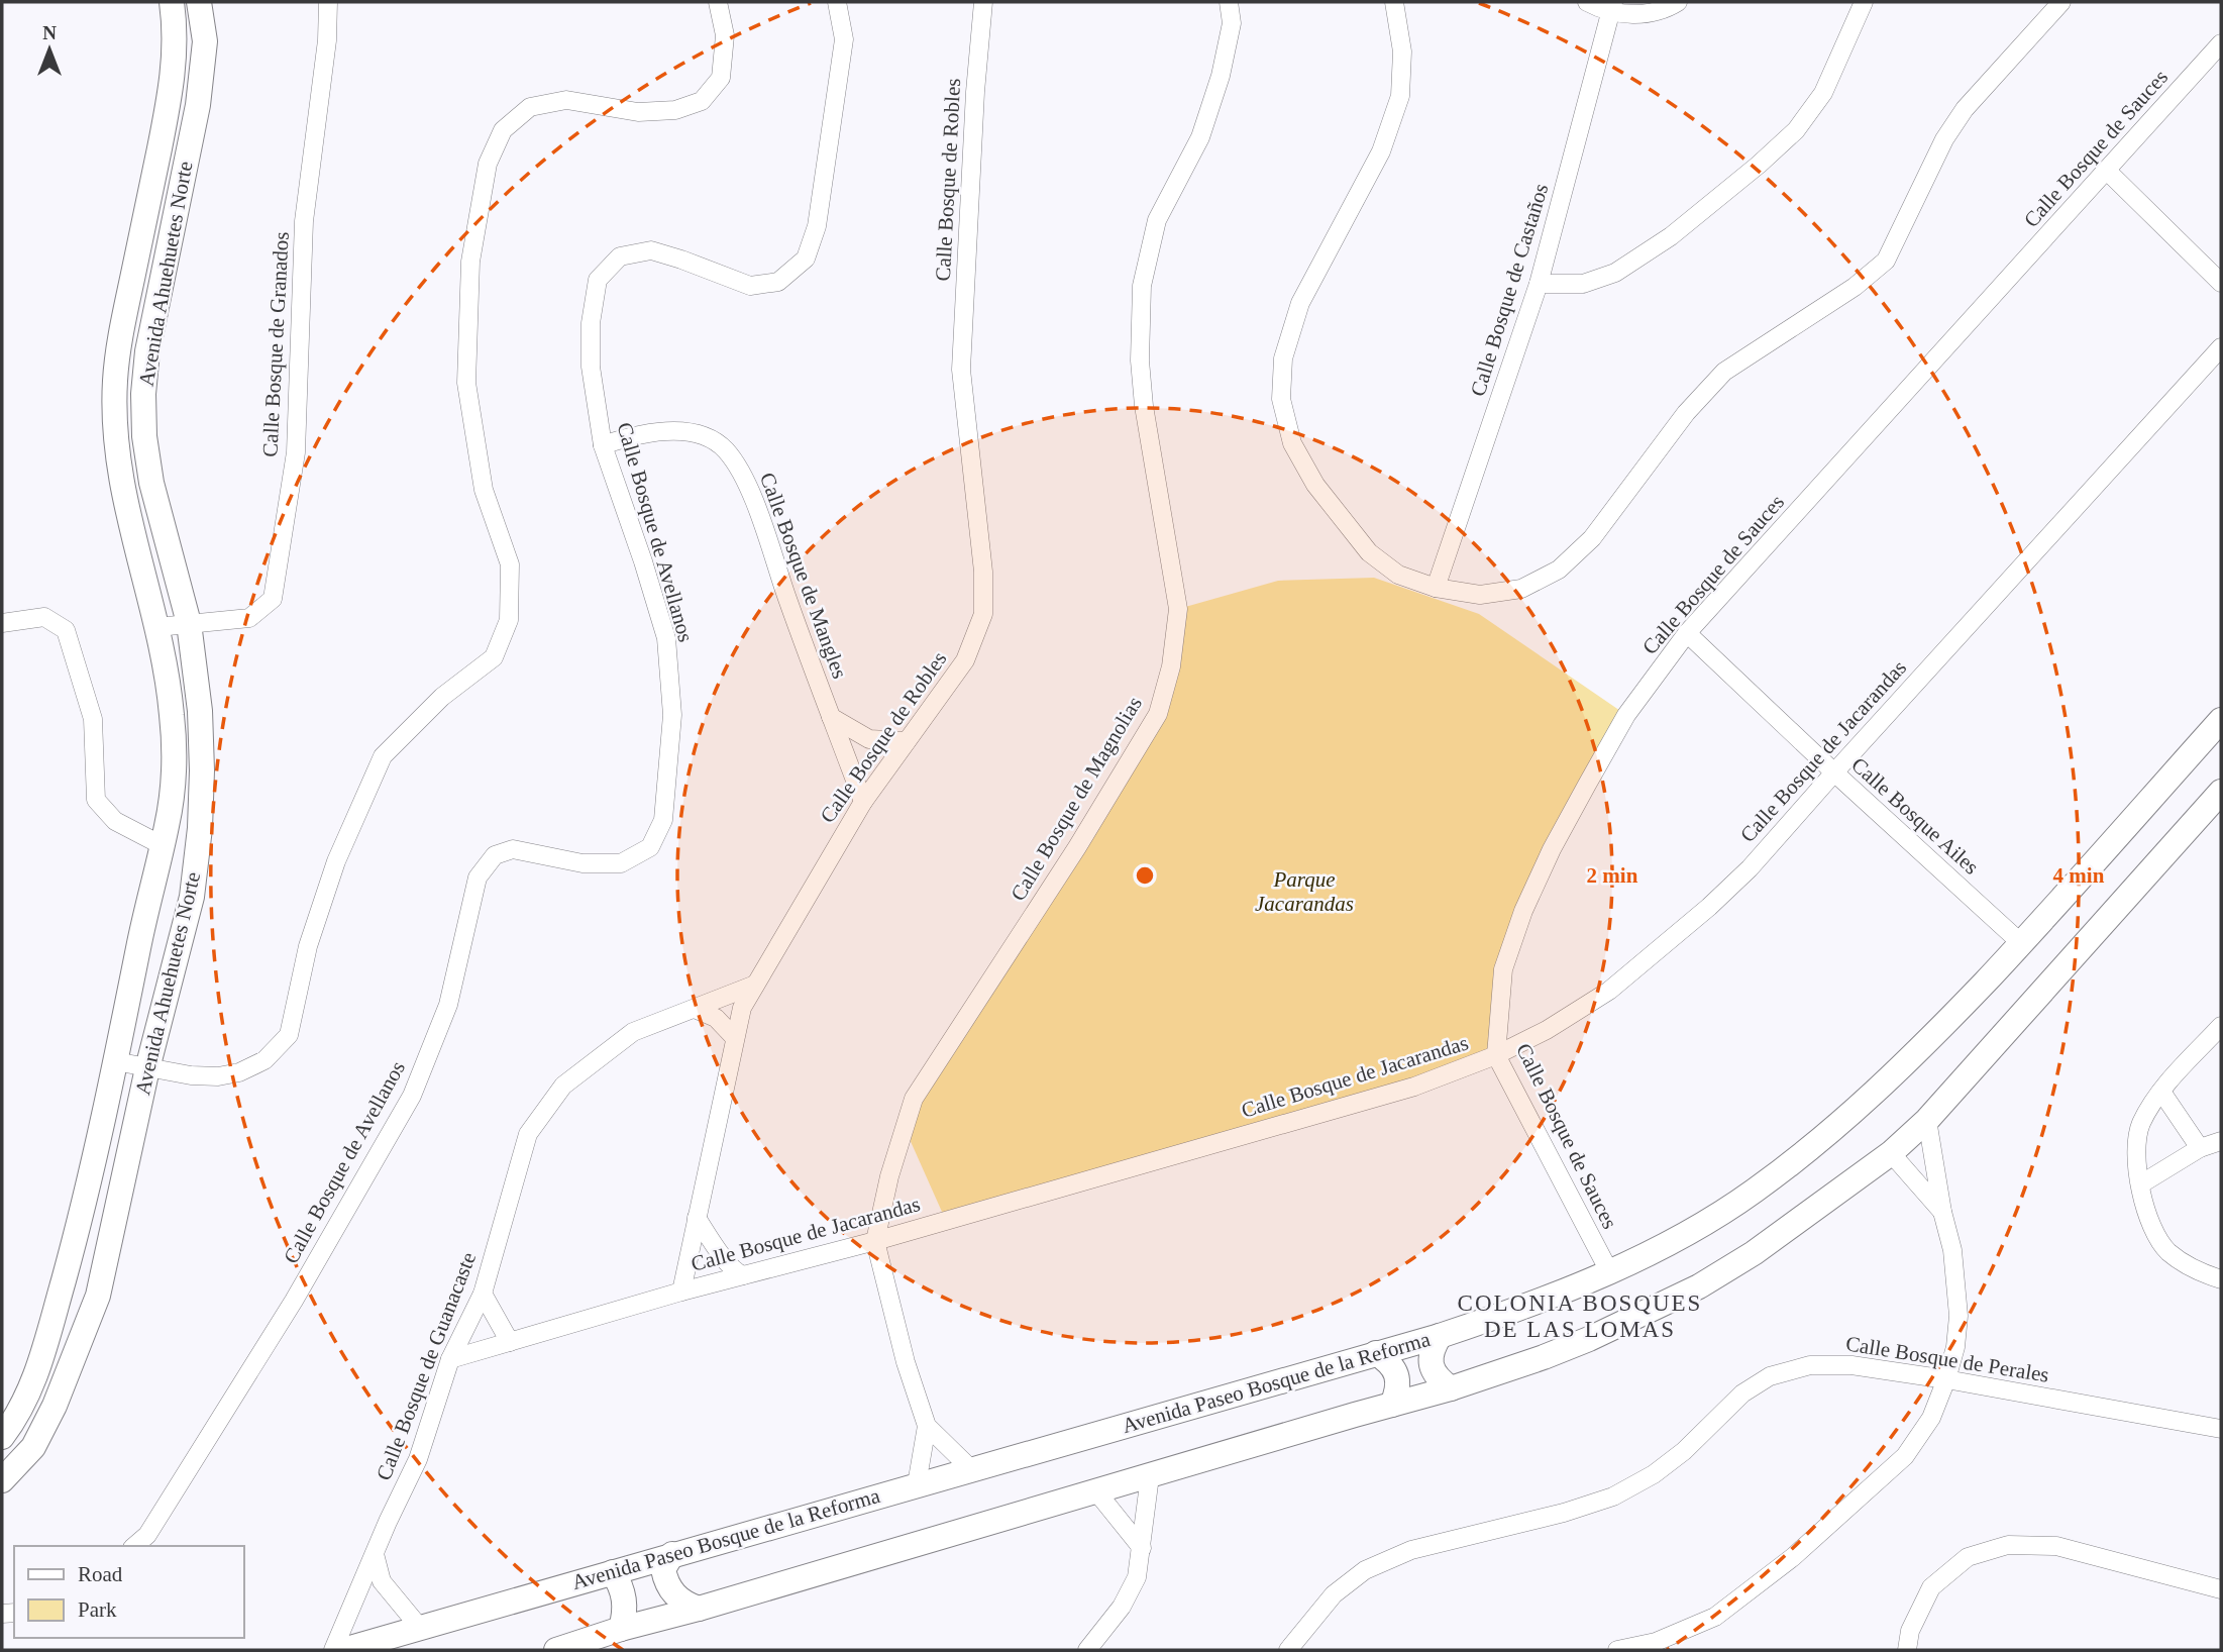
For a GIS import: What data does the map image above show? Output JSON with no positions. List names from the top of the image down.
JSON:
{
  "streets": {
    "main road": ["Avenida Ahuehuetes Norte", "Avenida Paseo Bosque de la Reforma"],
    "street": [
      "Calle Bosque de Sauces",
      "Calle Bosque de Robles",
      "Calle Bosque de Castaños",
      "Calle Bosque de Granados",
      "Calle Bosque de Avellanos",
      "Calle Bosque de Mangles",
      "Calle Bosque de Jacarandas",
      "Calle Bosque de Magnolias",
      "Calle Bosque Ailes",
      "Calle Bosque de Perales",
      "Calle Bosque de Guanacaste"
    ]
  },
  "crossings": [
    ["Calle Bosque de Sauces", "Calle Bosque de Jacarandas"],
    ["Calle Bosque de Sauces", "Calle Bosque Ailes"],
    ["Calle Bosque de Sauces", "Avenida Paseo Bosque de la Reforma"],
    ["Calle Bosque de Robles", "Calle Bosque de Mangles"],
    ["Calle Bosque de Robles", "Calle Bosque de Jacarandas"],
    ["Calle Bosque de Robles", "Calle Bosque de Guanacaste"],
    ["Avenida Ahuehuetes Norte", "Calle Bosque de Granados"],
    ["Calle Bosque de Avellanos", "Calle Bosque de Mangles"],
    ["Calle Bosque de Jacarandas", "Calle Bosque de Magnolias"],
    ["Calle Bosque de Jacarandas", "Calle Bosque Ailes"],
    ["Calle Bosque de Jacarandas", "Calle Bosque de Guanacaste"],
    ["Calle Bosque de Magnolias", "Avenida Paseo Bosque de la Reforma"],
    ["Calle Bosque Ailes", "Avenida Paseo Bosque de la Reforma"]
  ],
  "districts": ["COLONIA BOSQUES DE LAS LOMAS"],
  "parks": ["Parque Jacarandas"],
  "legend": ["Road", "Park"],
  "north": "top",
  "rings": ["2 min", "4 min"]
}
